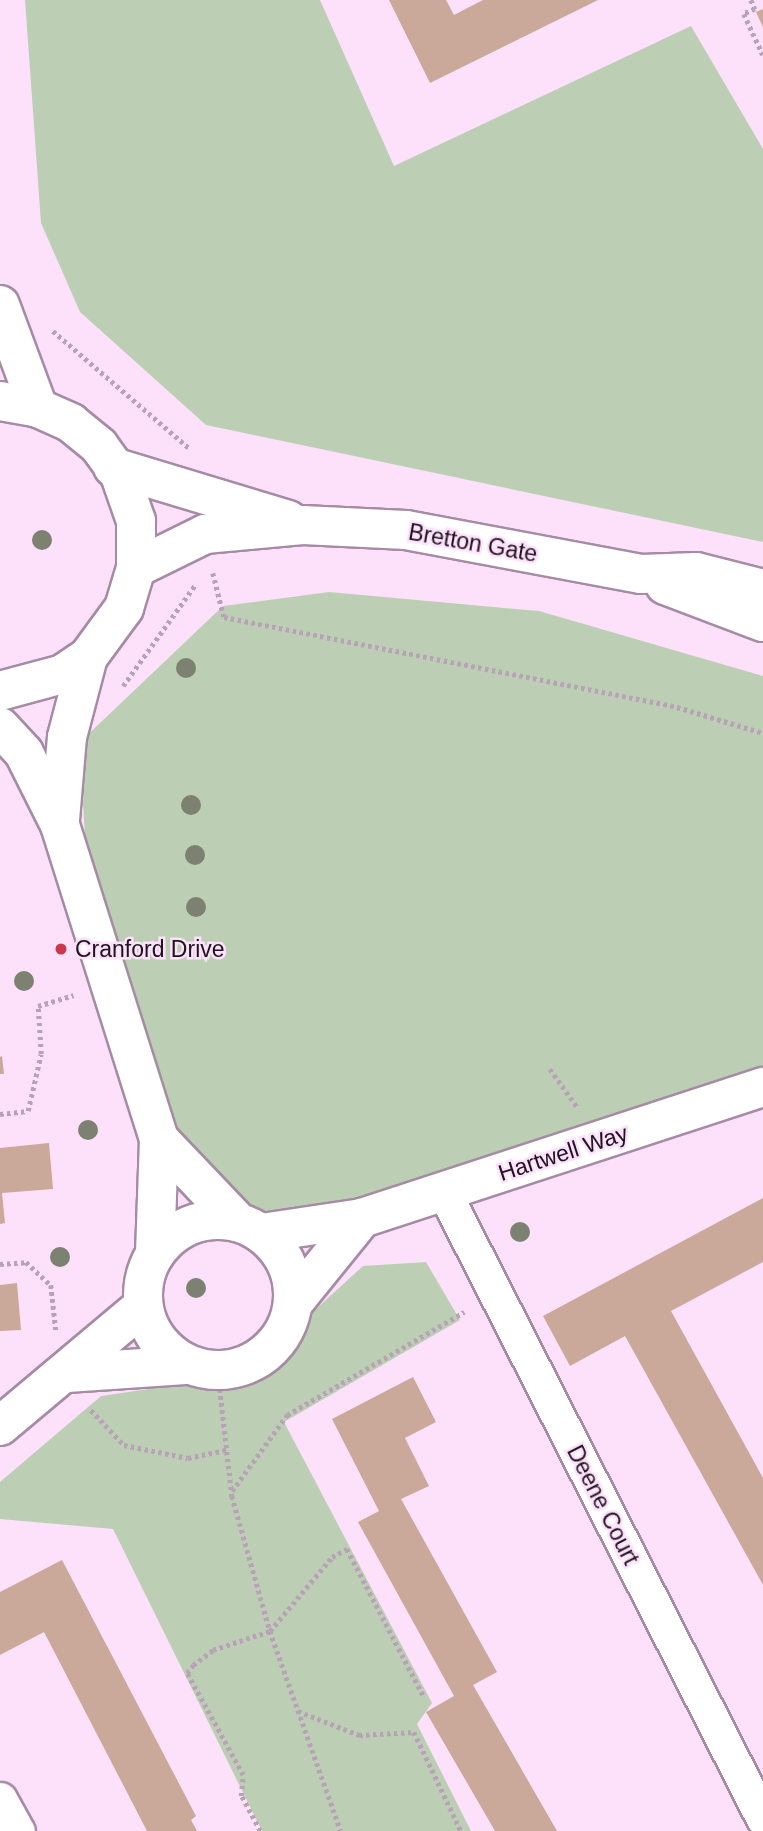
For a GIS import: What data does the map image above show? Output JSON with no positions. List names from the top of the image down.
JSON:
{
  "streets": {
    "street": ["Bretton Gate", "Hartwell Way", "Deene Court"]
  },
  "crossings": [
    ["Hartwell Way", "Deene Court"]
  ],
  "places": ["Cranford Drive"]
}
